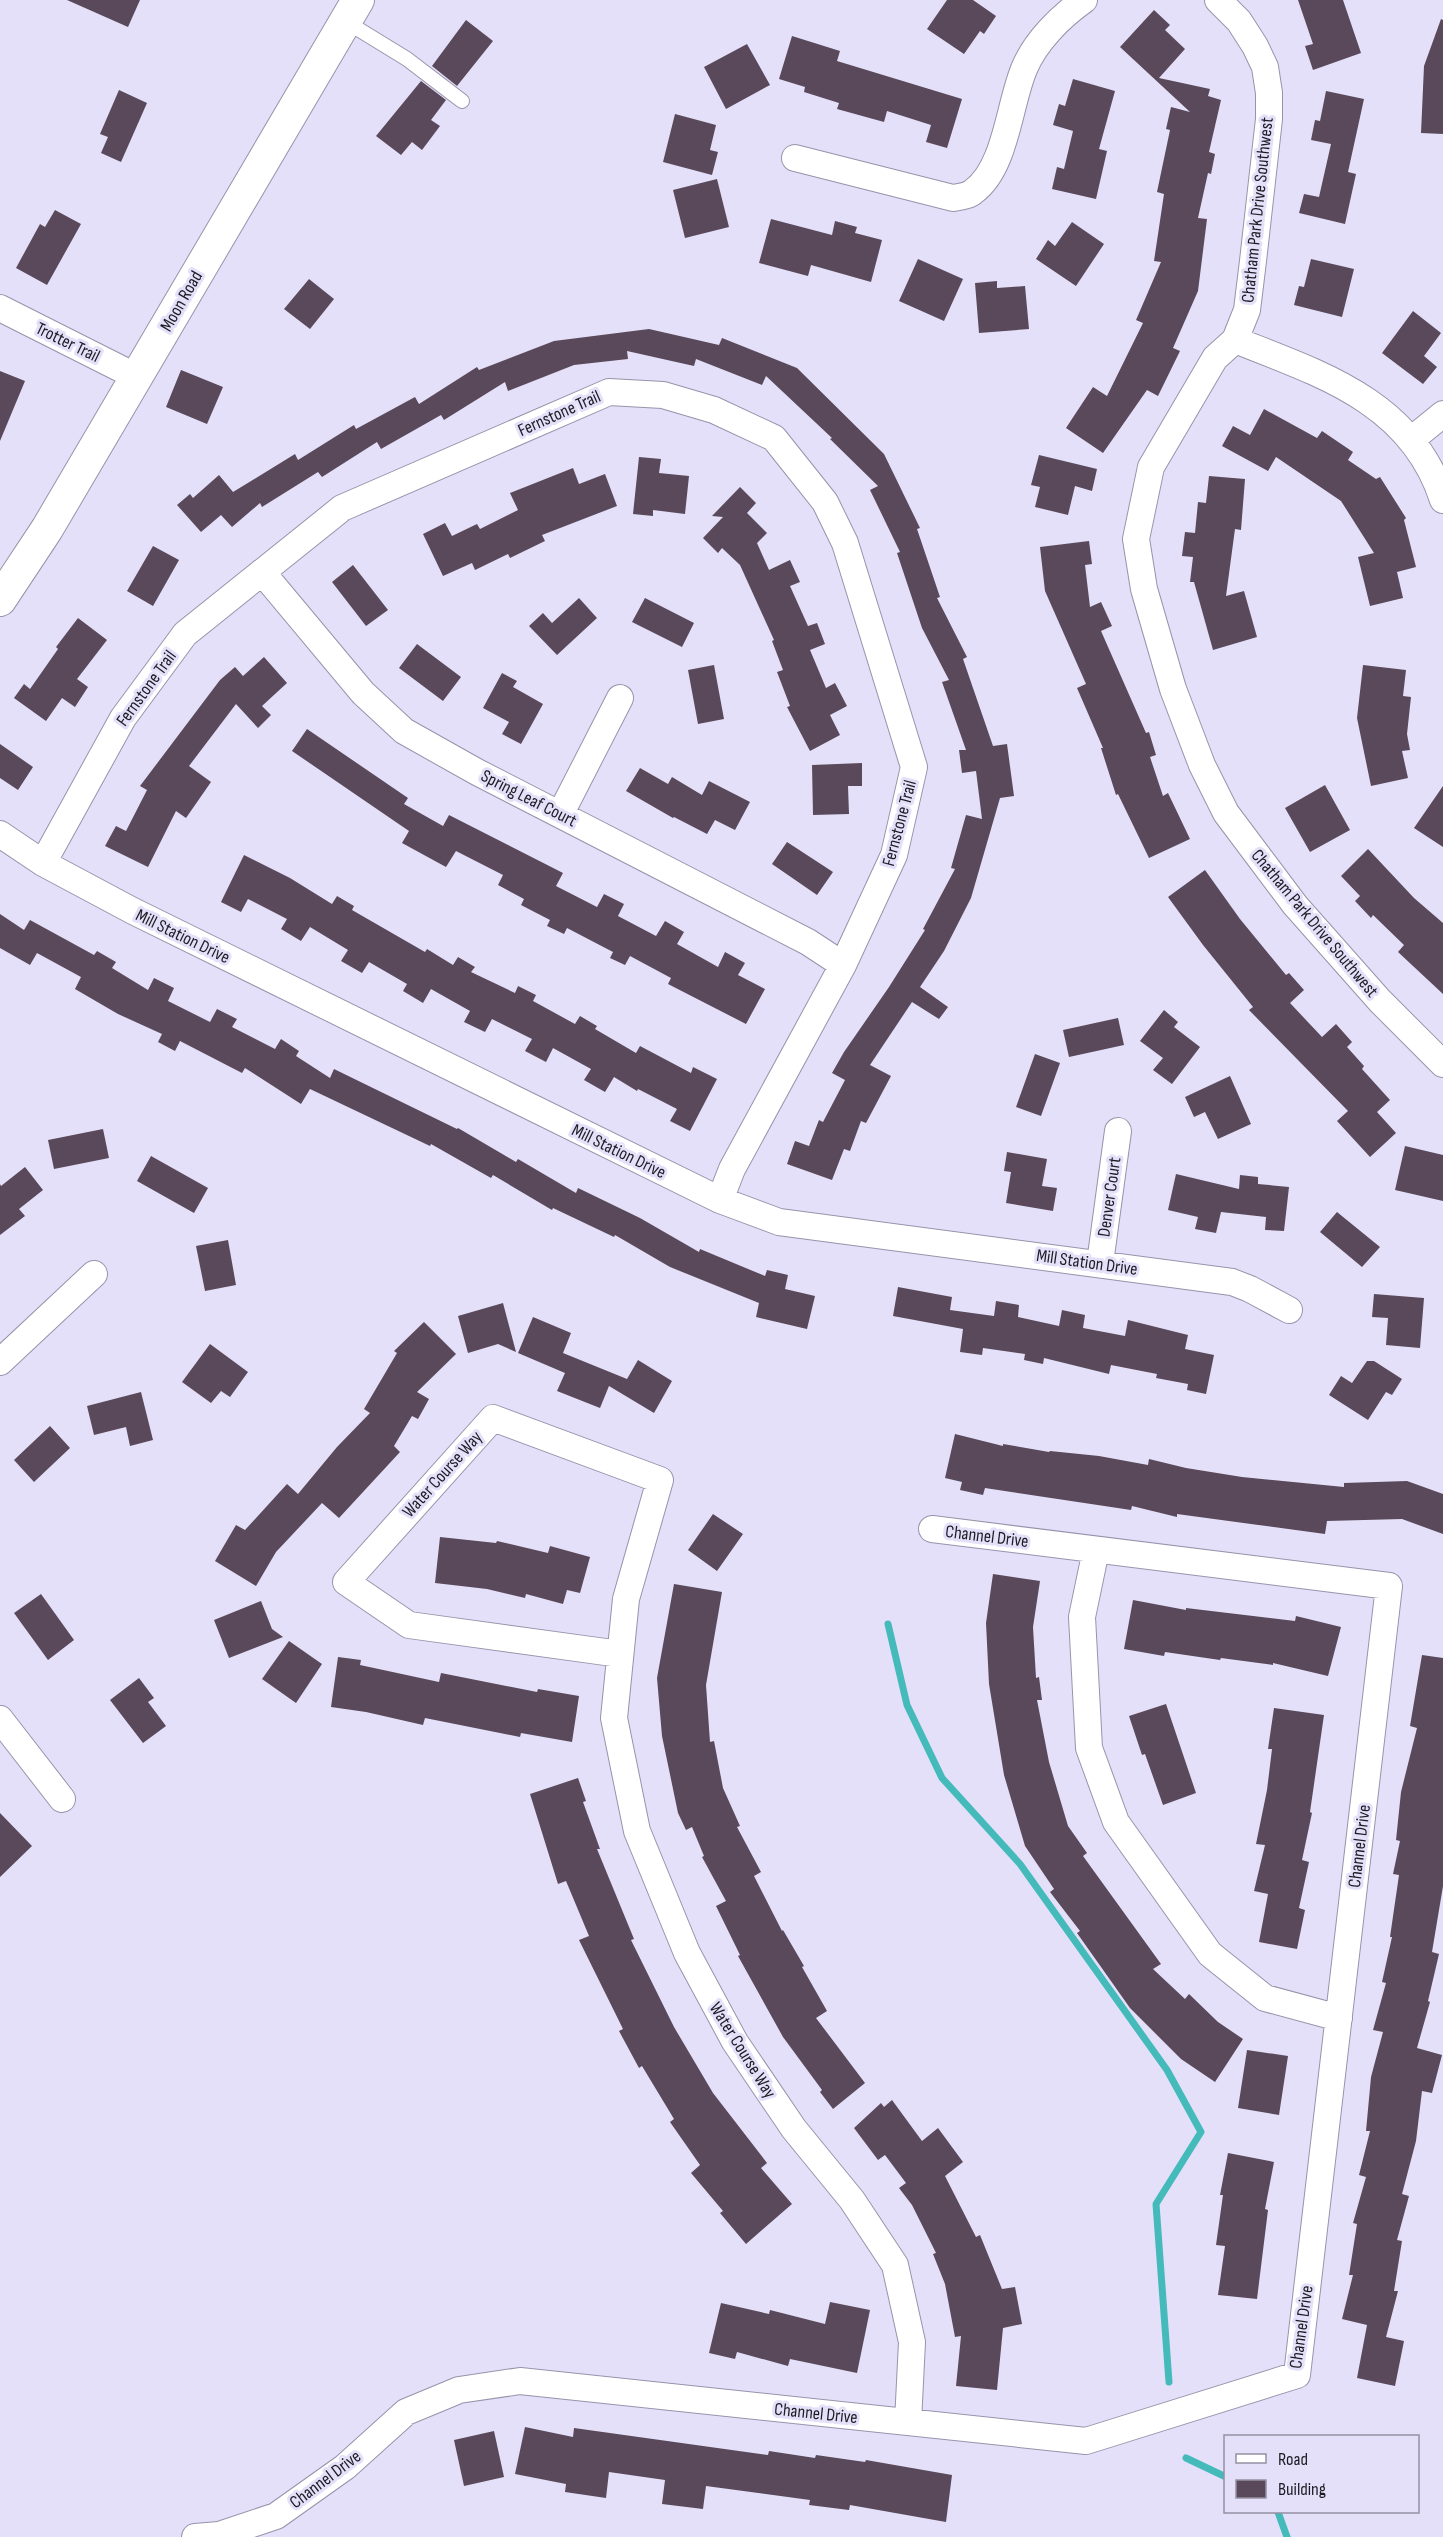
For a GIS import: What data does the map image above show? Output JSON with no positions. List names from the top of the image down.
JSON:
{
  "streets": {
    "street": [
      "Chatham Park Drive Southwest",
      "Moon Road",
      "Trotter Trail",
      "Fernstone Trail",
      "Spring Leaf Court",
      "Mill Station Drive",
      "Denver Court",
      "Water Course Way",
      "Channel Drive"
    ]
  },
  "crossings": [
    ["Moon Road", "Trotter Trail"],
    ["Fernstone Trail", "Spring Leaf Court"],
    ["Fernstone Trail", "Mill Station Drive"],
    ["Mill Station Drive", "Denver Court"],
    ["Water Course Way", "Channel Drive"]
  ],
  "legend": ["Road", "Building"]
}
